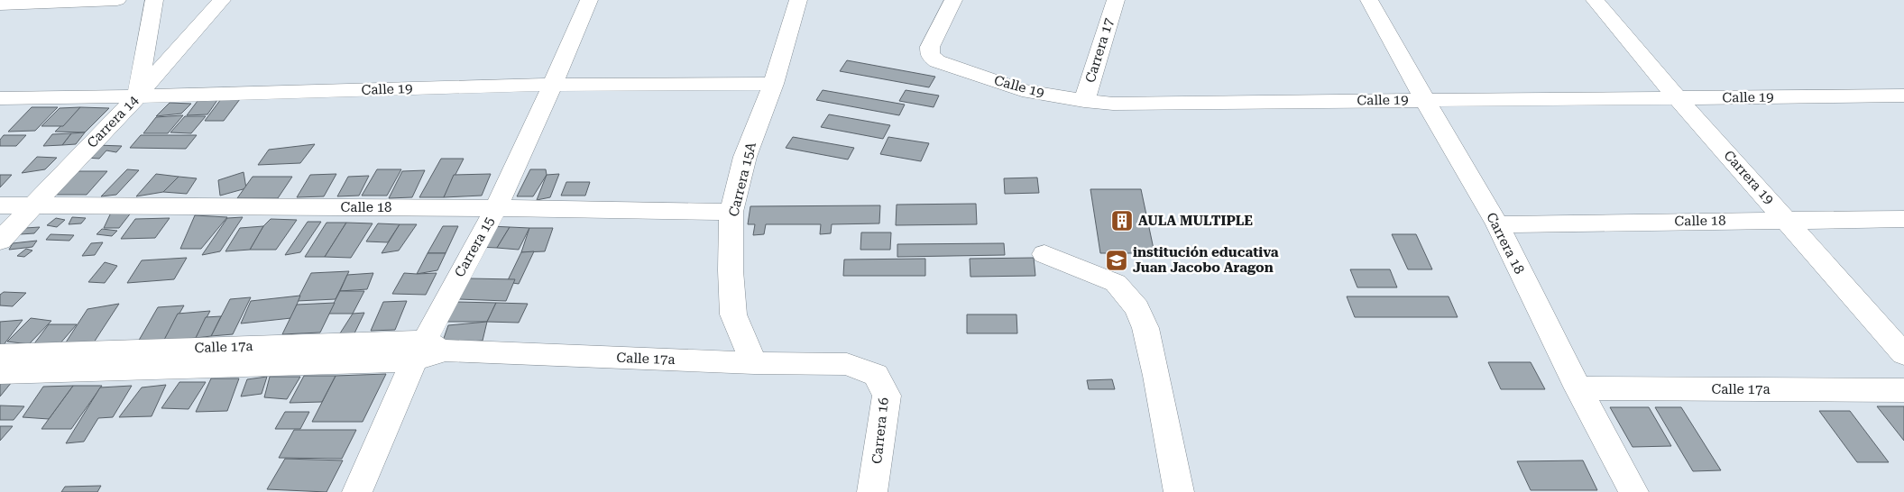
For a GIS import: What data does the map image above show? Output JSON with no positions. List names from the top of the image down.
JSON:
{
  "streets": {
    "street": [
      "Carrera 17",
      "Calle 19",
      "Carrera 14",
      "Carrera 19",
      "Carrera 15A",
      "Calle 18",
      "Carrera 18",
      "Carrera 15",
      "Calle 17a",
      "Carrera 16"
    ]
  },
  "crossings": [
    ["Carrera 17", "Calle 19"],
    ["Calle 19", "Carrera 14"],
    ["Calle 19", "Carrera 19"],
    ["Calle 19", "Carrera 15A"],
    ["Calle 19", "Carrera 18"],
    ["Calle 19", "Carrera 15"],
    ["Carrera 14", "Calle 18"],
    ["Carrera 19", "Calle 18"],
    ["Carrera 15A", "Calle 18"],
    ["Carrera 15A", "Calle 17a"],
    ["Calle 18", "Carrera 18"],
    ["Calle 18", "Carrera 15"],
    ["Carrera 18", "Calle 17a"],
    ["Carrera 15", "Calle 17a"],
    ["Calle 17a", "Carrera 16"]
  ],
  "places": {
    "building": ["AULA MULTIPLE"],
    "school or university": ["institución educativa Juan Jacobo Aragon"]
  }
}
